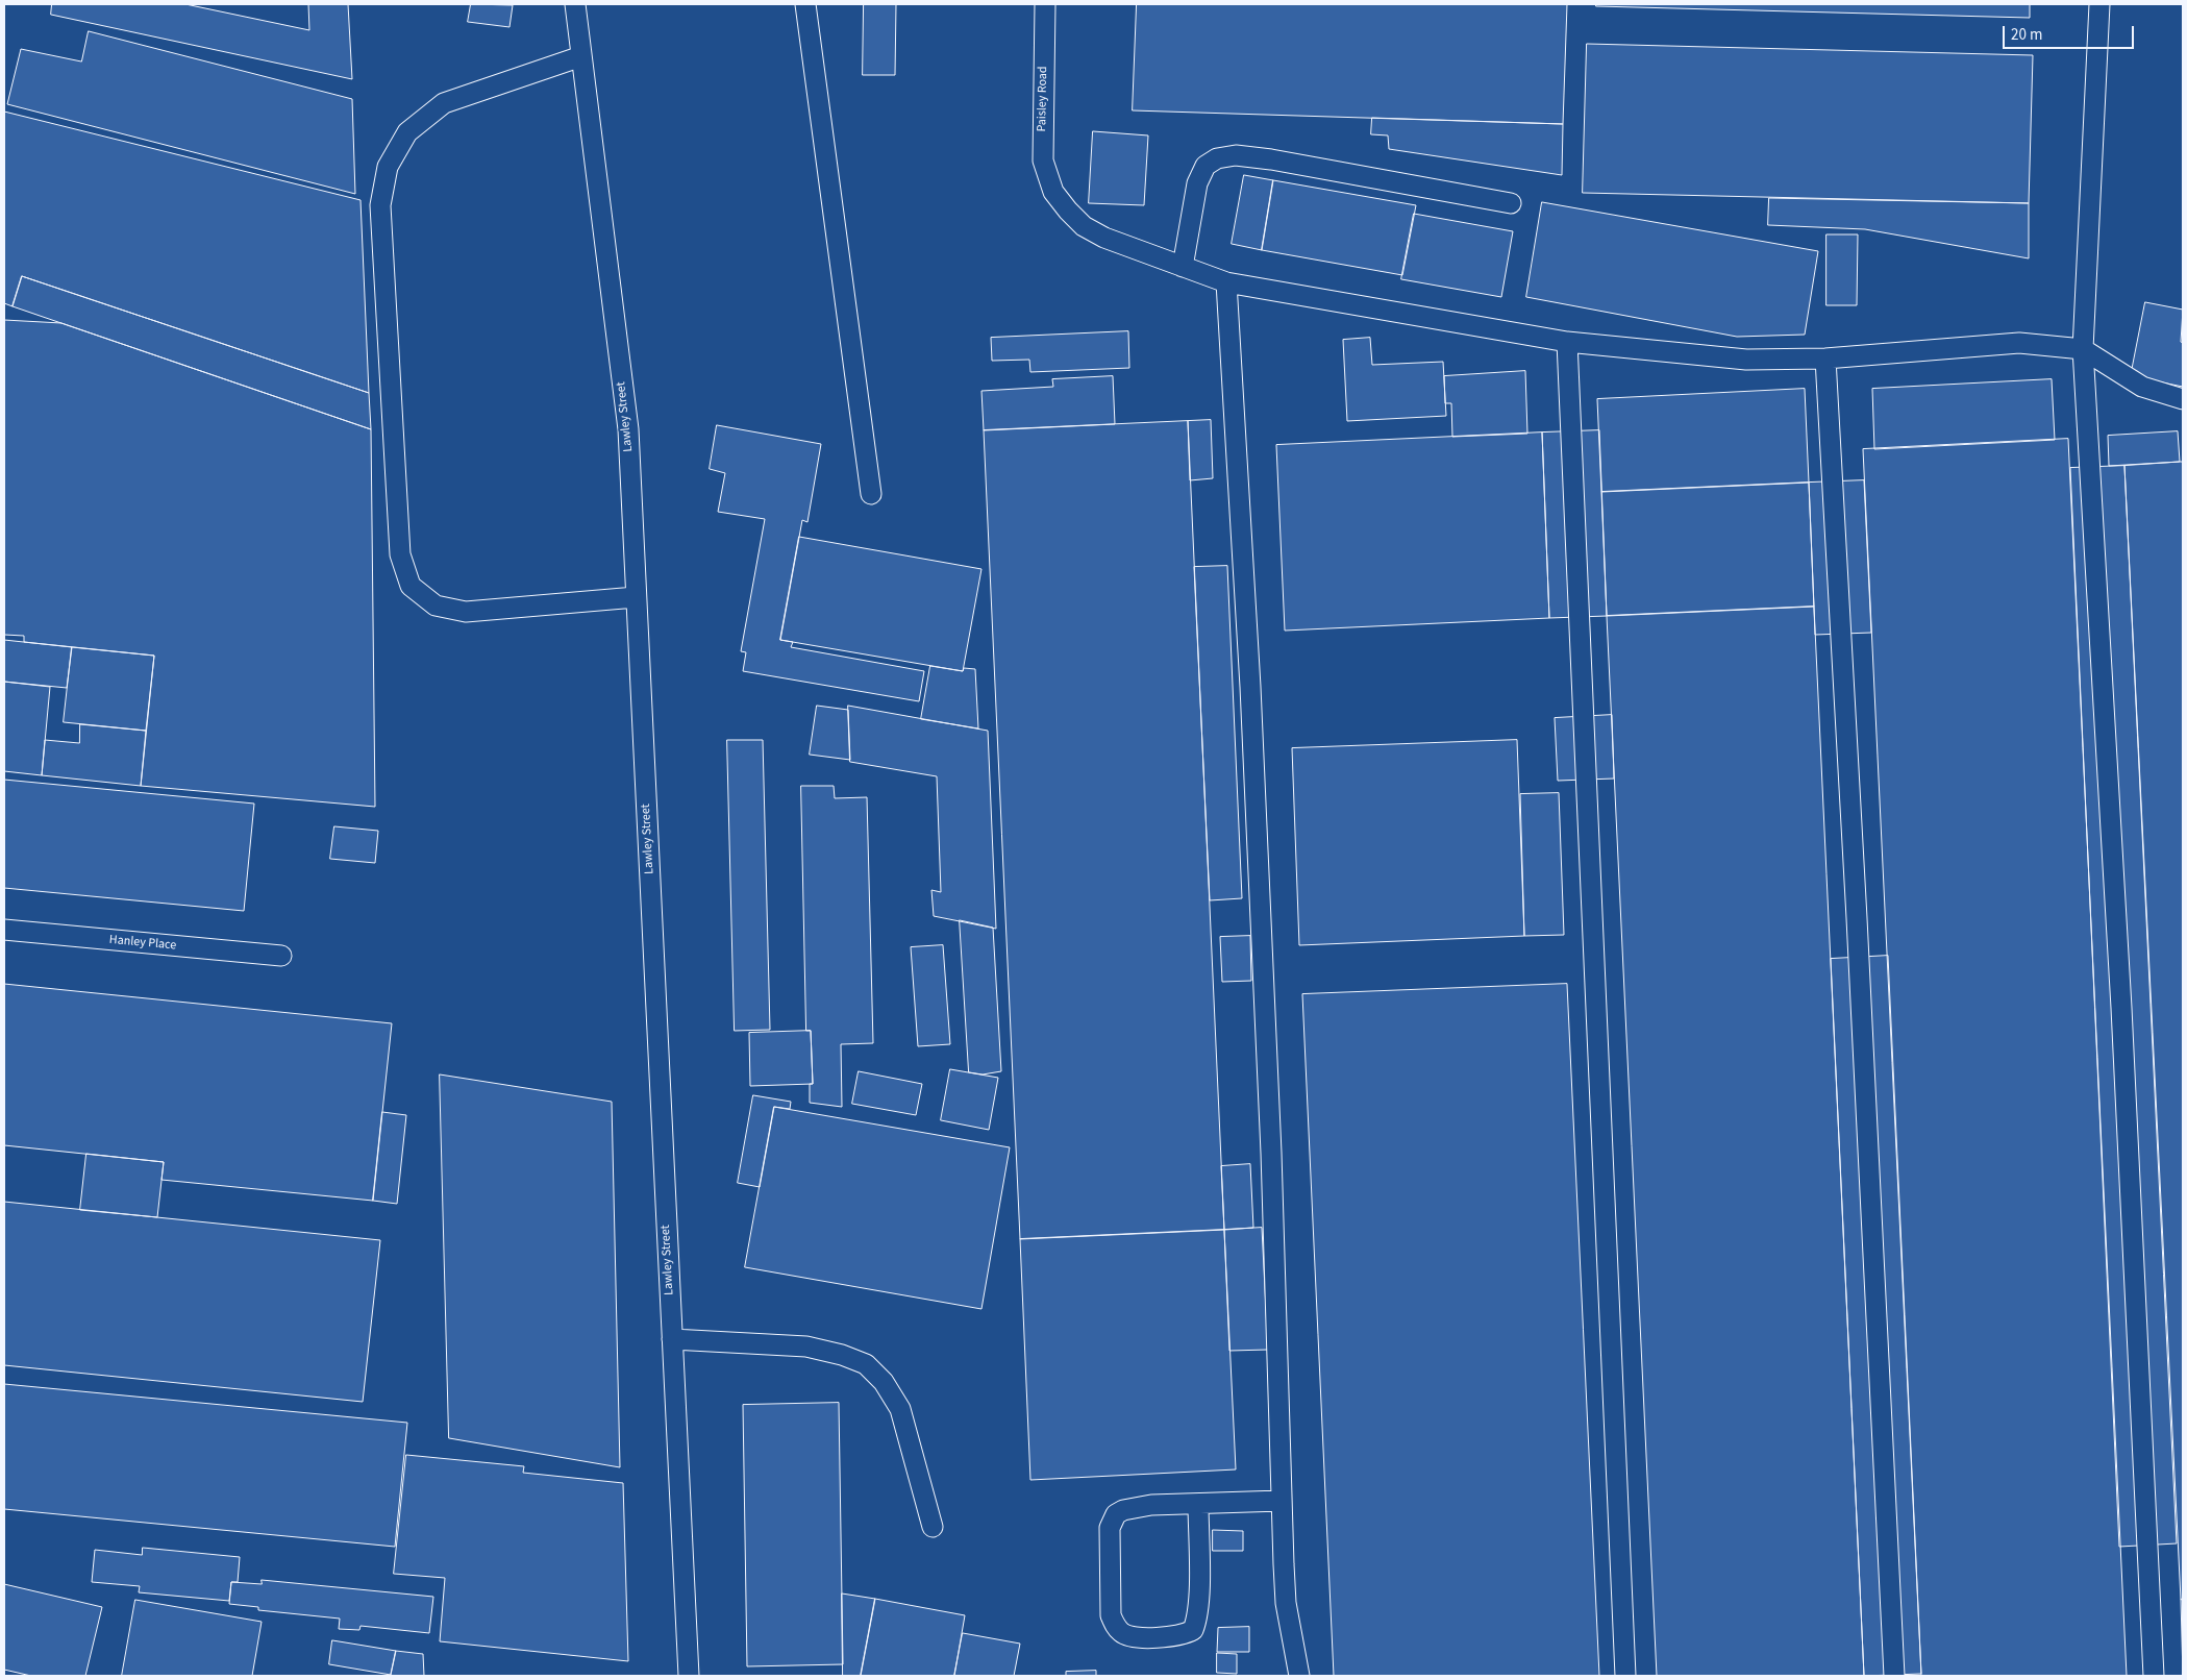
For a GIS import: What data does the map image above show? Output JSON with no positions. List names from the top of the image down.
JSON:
{
  "streets": {
    "lane": ["Paisley Road", "Lawley Street", "Hanley Place"]
  },
  "scale_bar": "20 m"
}
